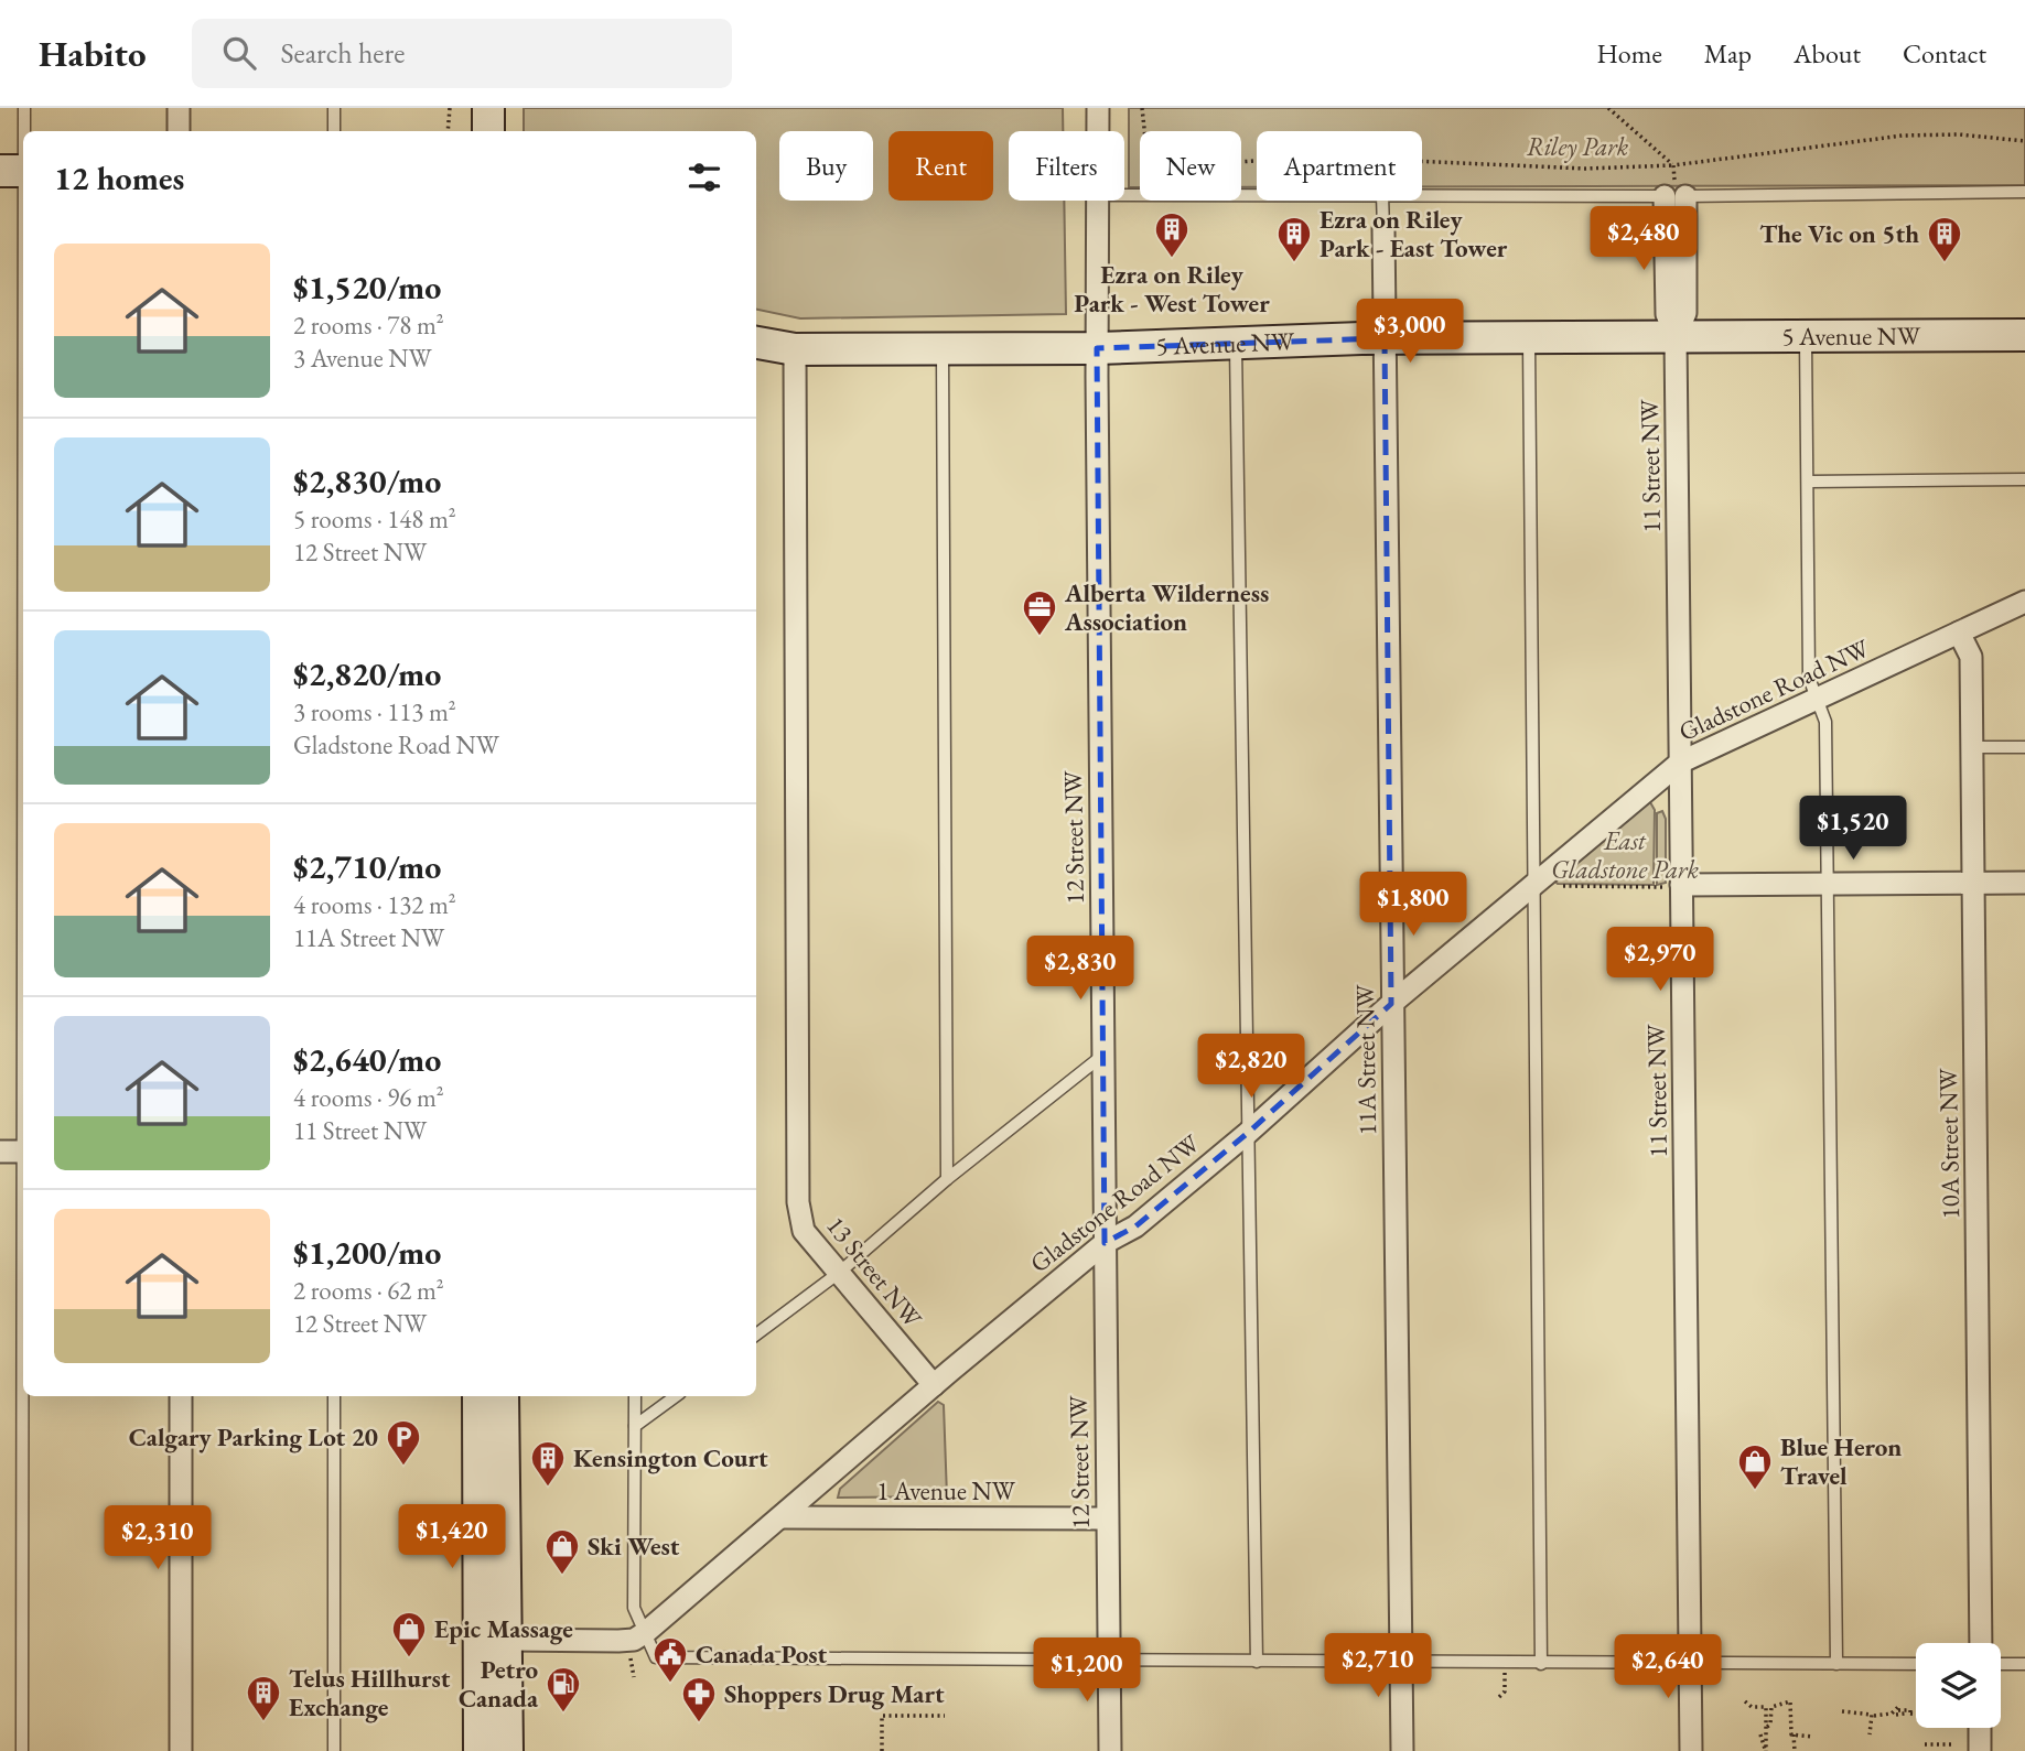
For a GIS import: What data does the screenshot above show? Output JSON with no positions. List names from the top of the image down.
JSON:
{
  "streets": {
    "street": [
      "5 Avenue NW",
      "11 Street NW",
      "Gladstone Road NW",
      "12 Street NW",
      "11A Street NW",
      "10A Street NW",
      "13 Street NW",
      "1 Avenue NW"
    ]
  },
  "crossings": [
    ["5 Avenue NW", "11 Street NW"],
    ["5 Avenue NW", "12 Street NW"],
    ["5 Avenue NW", "11A Street NW"],
    ["5 Avenue NW", "13 Street NW"],
    ["11 Street NW", "Gladstone Road NW"],
    ["Gladstone Road NW", "12 Street NW"],
    ["Gladstone Road NW", "11A Street NW"],
    ["Gladstone Road NW", "10A Street NW"],
    ["Gladstone Road NW", "13 Street NW"],
    ["Gladstone Road NW", "1 Avenue NW"],
    ["12 Street NW", "1 Avenue NW"]
  ],
  "parks": ["Riley Park", "East Gladstone Park"],
  "places": {
    "building": [
      "Ezra on Riley Park - West Tower",
      "Ezra on Riley Park - East Tower",
      "The Vic on 5th",
      "Kensington Court",
      "Telus Hillhurst Exchange"
    ],
    "office": ["Alberta Wilderness Association"],
    "parking": ["Calgary Parking Lot 20"],
    "shop": ["Blue Heron Travel", "Ski West", "Epic Massage"],
    "public building": ["Canada Post"],
    "fuel station": ["Petro Canada"],
    "pharmacy": ["Shoppers Drug Mart"]
  },
  "page": {
    "header": "Habito",
    "search": "Search here",
    "nav": [
      "Home",
      "Map",
      "About",
      "Contact"
    ],
    "chip": [
      "Buy",
      "Rent",
      "Filters",
      "New",
      "Apartment"
    ],
    "heading": "12 homes",
    "price": [
      "$2,480",
      "$3,000",
      "$1,520",
      "$1,800",
      "$2,970",
      "$2,830",
      "$2,820",
      "$1,420",
      "$2,310",
      "$2,710",
      "$2,640",
      "$1,200"
    ],
    "list": [
      {
        "name": "$1,520/mo",
        "note": "2 rooms · 78 m² · 3 Avenue NW"
      },
      {
        "name": "$2,830/mo",
        "note": "5 rooms · 148 m² · 12 Street NW"
      },
      {
        "name": "$2,820/mo",
        "note": "3 rooms · 113 m² · Gladstone Road NW"
      },
      {
        "name": "$2,710/mo",
        "note": "4 rooms · 132 m² · 11A Street NW"
      },
      {
        "name": "$2,640/mo",
        "note": "4 rooms · 96 m² · 11 Street NW"
      },
      {
        "name": "$1,200/mo",
        "note": "2 rooms · 62 m² · 12 Street NW"
      }
    ]
  }
}
